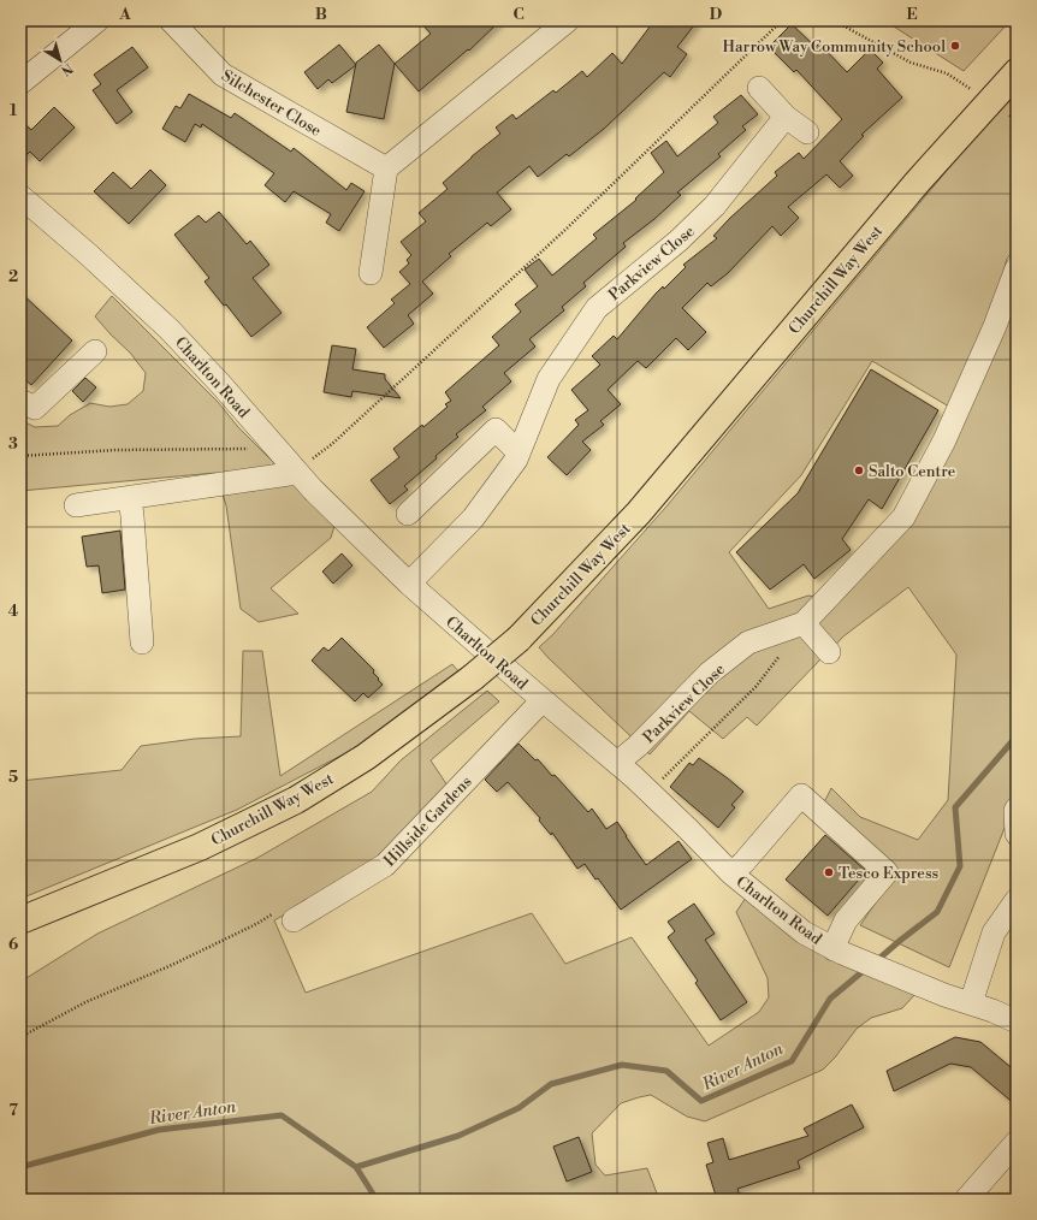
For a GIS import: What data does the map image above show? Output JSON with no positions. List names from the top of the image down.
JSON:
{
  "streets": {
    "main road": ["Churchill Way West"],
    "street": [
      "Silchester Close",
      "Parkview Close",
      "Charlton Road",
      "Hillside Gardens"
    ]
  },
  "crossings": [
    ["Parkview Close", "Charlton Road"],
    ["Charlton Road", "Hillside Gardens"]
  ],
  "water": ["River Anton"],
  "places": ["Harrow Way Community School", "Salto Centre", "Tesco Express"],
  "north": "bottom right",
  "grid": {
    "columns": [
      "A",
      "B",
      "C",
      "D",
      "E"
    ],
    "rows": [
      "1",
      "2",
      "3",
      "4",
      "5",
      "6",
      "7"
    ]
  }
}
